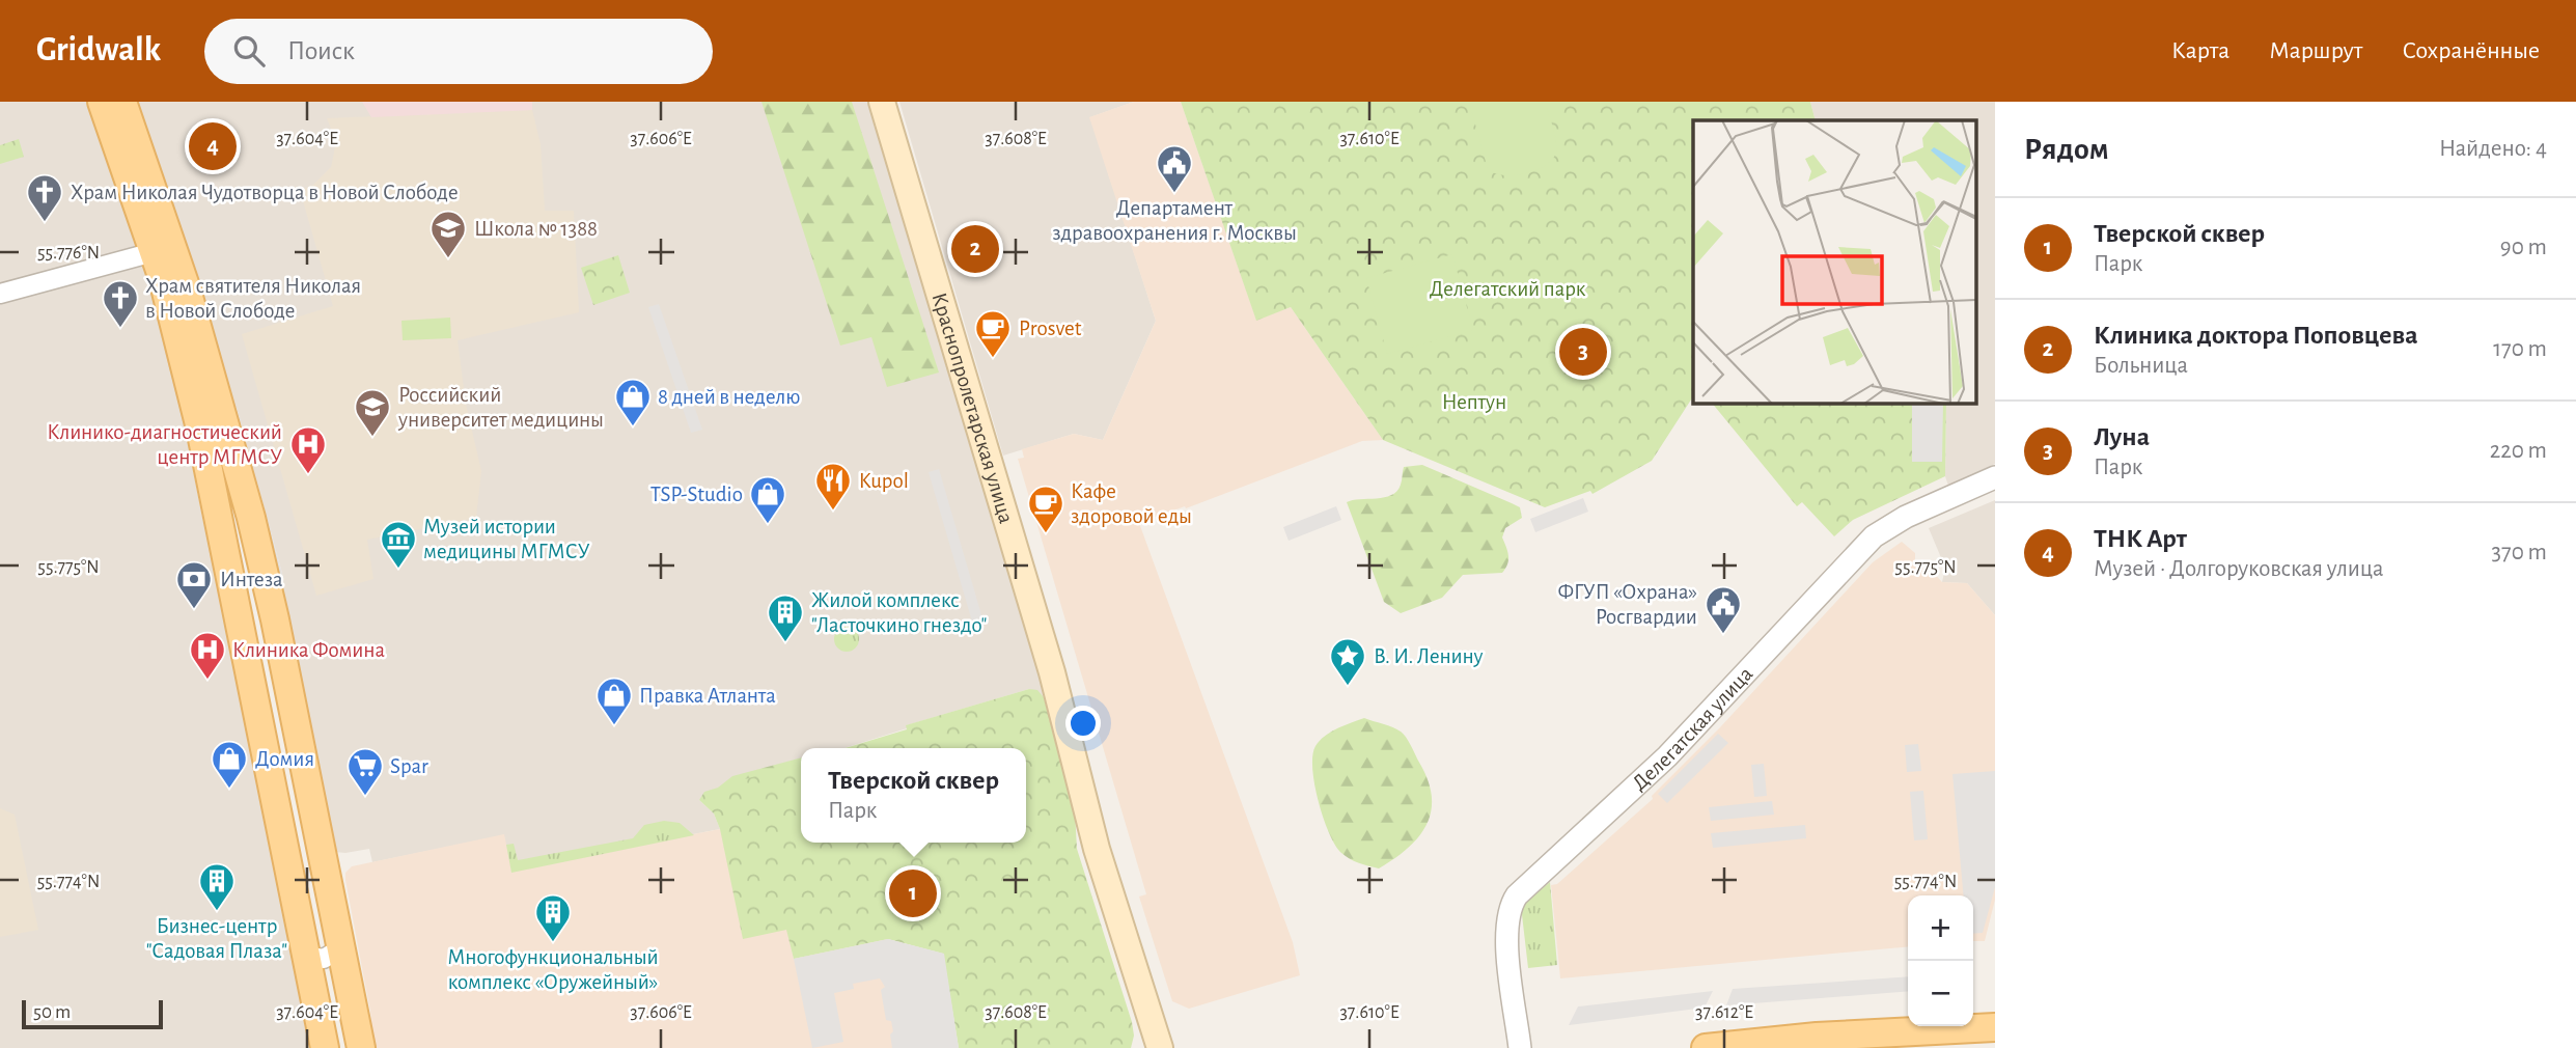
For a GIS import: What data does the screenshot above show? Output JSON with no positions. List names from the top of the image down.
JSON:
{
  "streets": {
    "main road": ["Краснопролетарская улица"],
    "street": ["Делегатская улица"]
  },
  "parks": ["Делегатский парк", "Нептун"],
  "places": {
    "public building": ["Департамент здравоохранения г. Москвы", "ФГУП «Охрана» Росгвардии"],
    "church": ["Храм Николая Чудотворца в Новой Слободе", "Храм святителя Николая в Новой Слободе"],
    "school or university": ["Школа № 1388", "Российский университет медицины"],
    "cafe": ["Prosvet", "Кафе здоровой еды"],
    "shop": [
      "8 дней в неделю",
      "TSP-Studio",
      "Правка Атланта",
      "Домия"
    ],
    "hospital": ["Клинико-диагностический центр МГМСУ", "Клиника Фомина"],
    "restaurant": ["Kupol"],
    "museum": ["Музей истории медицины МГМСУ"],
    "bank": ["Интеза"],
    "building": ["Жилой комплекс \"Ласточкино гнездо\"", "Бизнес-центр \"Садовая Плаза\"", "Многофункциональный комплекс «Оружейный»"],
    "place": ["В. И. Ленину"],
    "supermarket": ["Spar"]
  },
  "scale_bar": "50 m",
  "page": {
    "header": "Gridwalk",
    "search": "Поиск",
    "nav": ["Карта", "Маршрут", "Сохранённые"],
    "heading": ["Рядом", "Найдено: 4"],
    "pins": [
      "4",
      "2",
      "3",
      "1"
    ],
    "list": [
      {
        "mark": "1",
        "name": "Тверской сквер",
        "note": "Парк",
        "value": "90 m"
      },
      {
        "mark": "2",
        "name": "Клиника доктора Поповцева",
        "note": "Больница",
        "value": "170 m"
      },
      {
        "mark": "3",
        "name": "Луна",
        "note": "Парк",
        "value": "220 m"
      },
      {
        "mark": "4",
        "name": "ТНК Арт",
        "note": "Музей · Долгоруковская улица",
        "value": "370 m"
      }
    ],
    "popup": ["Тверской сквер", "Парк"],
    "map_buttons": ["+", "−"],
    "scale": "50 m"
  },
  "coordinates": [
    "37.604°E",
    "37.606°E",
    "37.608°E",
    "37.610°E",
    "55.776°N",
    "55.775°N",
    "55.774°N",
    "37.612°E"
  ]
}
